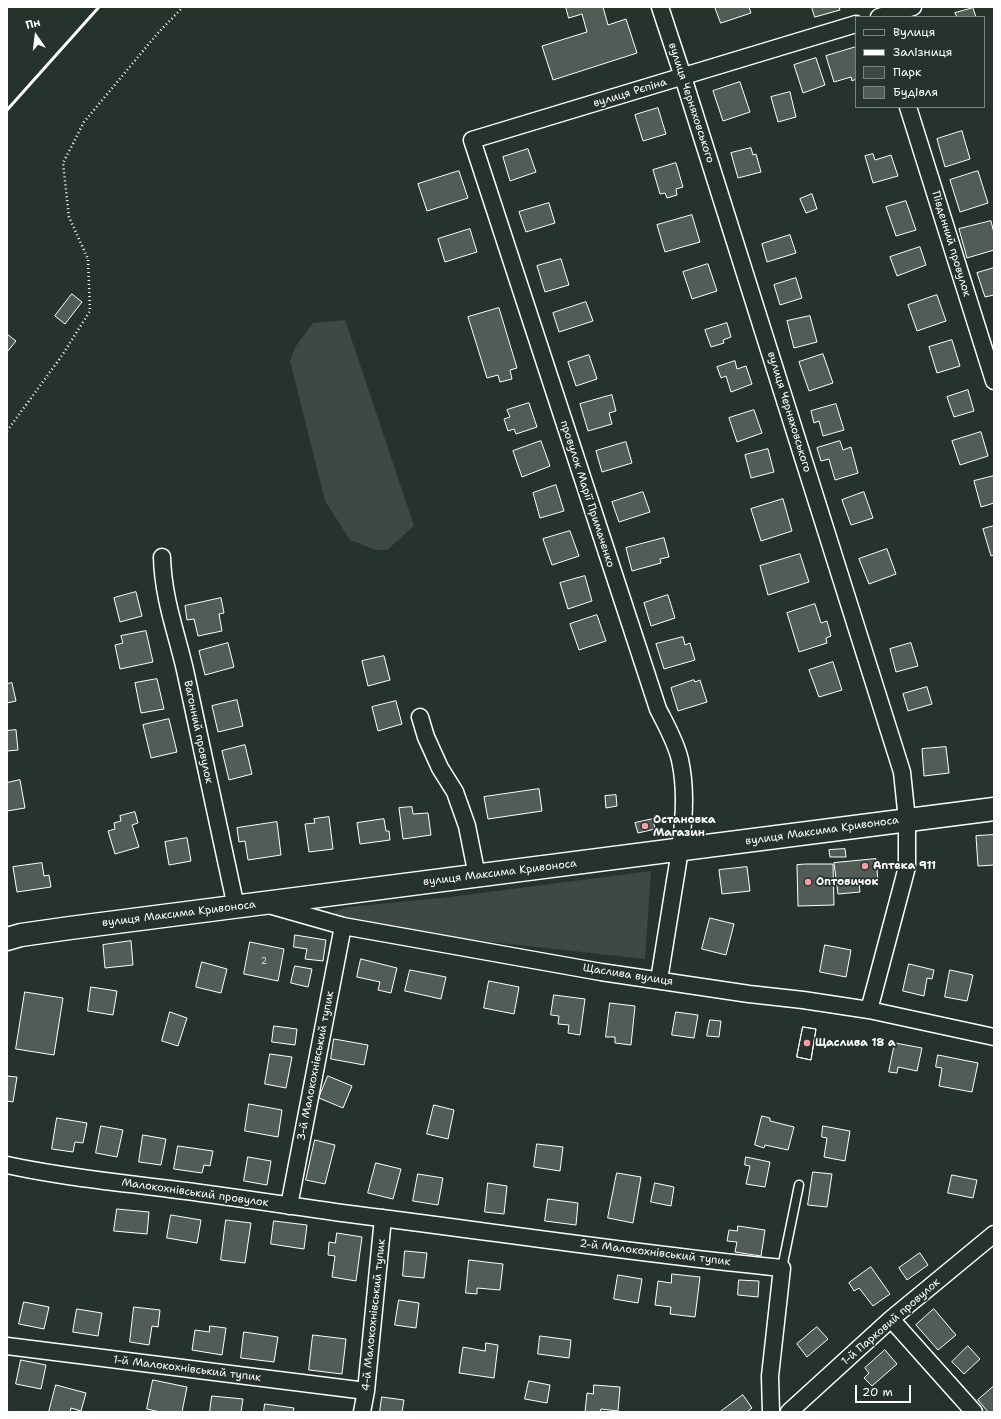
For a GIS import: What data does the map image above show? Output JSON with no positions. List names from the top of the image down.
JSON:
{
  "streets": {
    "street": [
      "вулиця Рєпіна",
      "вулиця Черняховського",
      "Південний провулок",
      "провулок Марії Примаченко",
      "Вагонний провулок",
      "вулиця Максима Кривоноса",
      "Щаслива вулиця",
      "3-й Малокохнівський тупик",
      "Малокохнівський провулок",
      "2-й Малокохнівський тупик",
      "4-й Малокохнівський тупик",
      "1-й Парковий провулок",
      "1-й Малокохнівський тупик"
    ]
  },
  "crossings": [
    ["вулиця Рєпіна", "вулиця Черняховського"],
    ["вулиця Рєпіна", "провулок Марії Примаченко"],
    ["вулиця Черняховського", "вулиця Максима Кривоноса"],
    ["вулиця Черняховського", "Щаслива вулиця"],
    ["провулок Марії Примаченко", "вулиця Максима Кривоноса"],
    ["провулок Марії Примаченко", "Щаслива вулиця"],
    ["Вагонний провулок", "вулиця Максима Кривоноса"],
    ["вулиця Максима Кривоноса", "Щаслива вулиця"],
    ["Щаслива вулиця", "3-й Малокохнівський тупик"],
    ["3-й Малокохнівський тупик", "Малокохнівський провулок"],
    ["Малокохнівський провулок", "2-й Малокохнівський тупик"],
    ["Малокохнівський провулок", "4-й Малокохнівський тупик"],
    ["2-й Малокохнівський тупик", "4-й Малокохнівський тупик"],
    ["4-й Малокохнівський тупик", "1-й Малокохнівський тупик"]
  ],
  "places": [
    "Остановка Магазин",
    "Аптека 911",
    "Оптовичок",
    "Щаслива 18 а"
  ],
  "house_numbers": ["2"],
  "legend": [
    "Вулиця",
    "Залізниця",
    "Парк",
    "Будівля"
  ],
  "scale_bar": "20 m",
  "north": "top"
}
